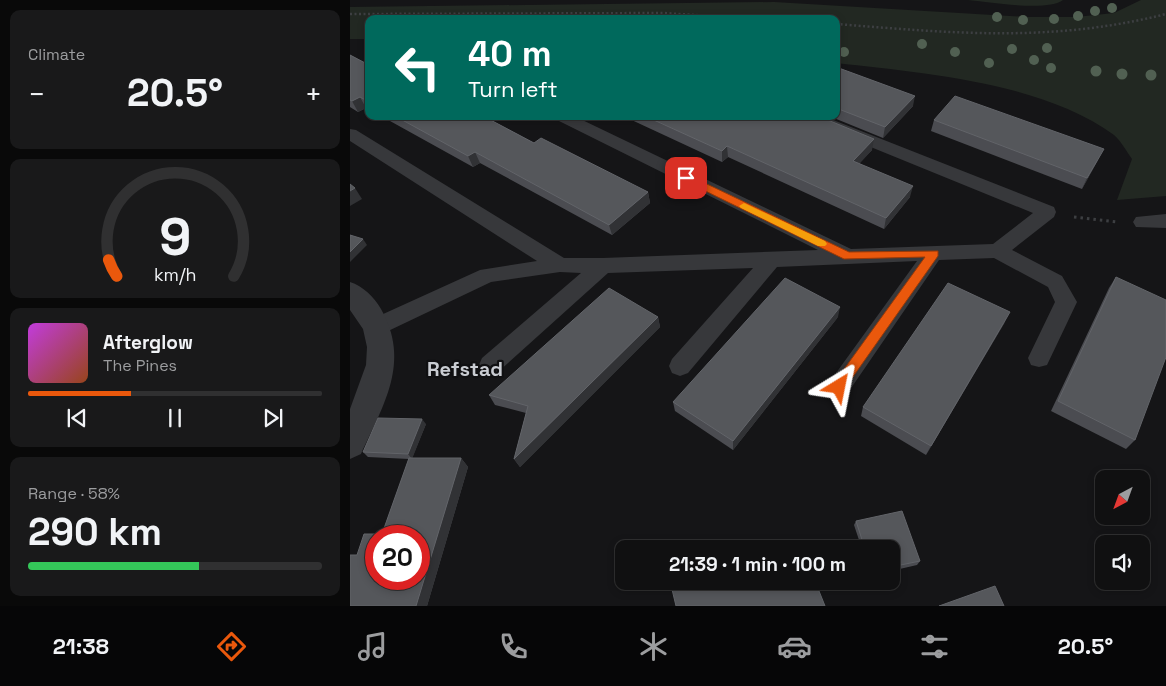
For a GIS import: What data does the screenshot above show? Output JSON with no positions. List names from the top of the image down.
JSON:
{
  "districts": ["Refstad"],
  "north": "bottom left",
  "page": {
    "tile": [
      "Climate",
      ["Range · 58%", "290 km"]
    ],
    "turn": ["40 m", "Turn left"],
    "heat": ["−", "20.5°", "+"],
    "song": ["Afterglow", "The Pines"],
    "limit": "20",
    "trip": "21:39 · 1 min · 100 m",
    "tabs": ["21:38", "20.5°"],
    "gauge": ["9", "km/h"]
  }
}
